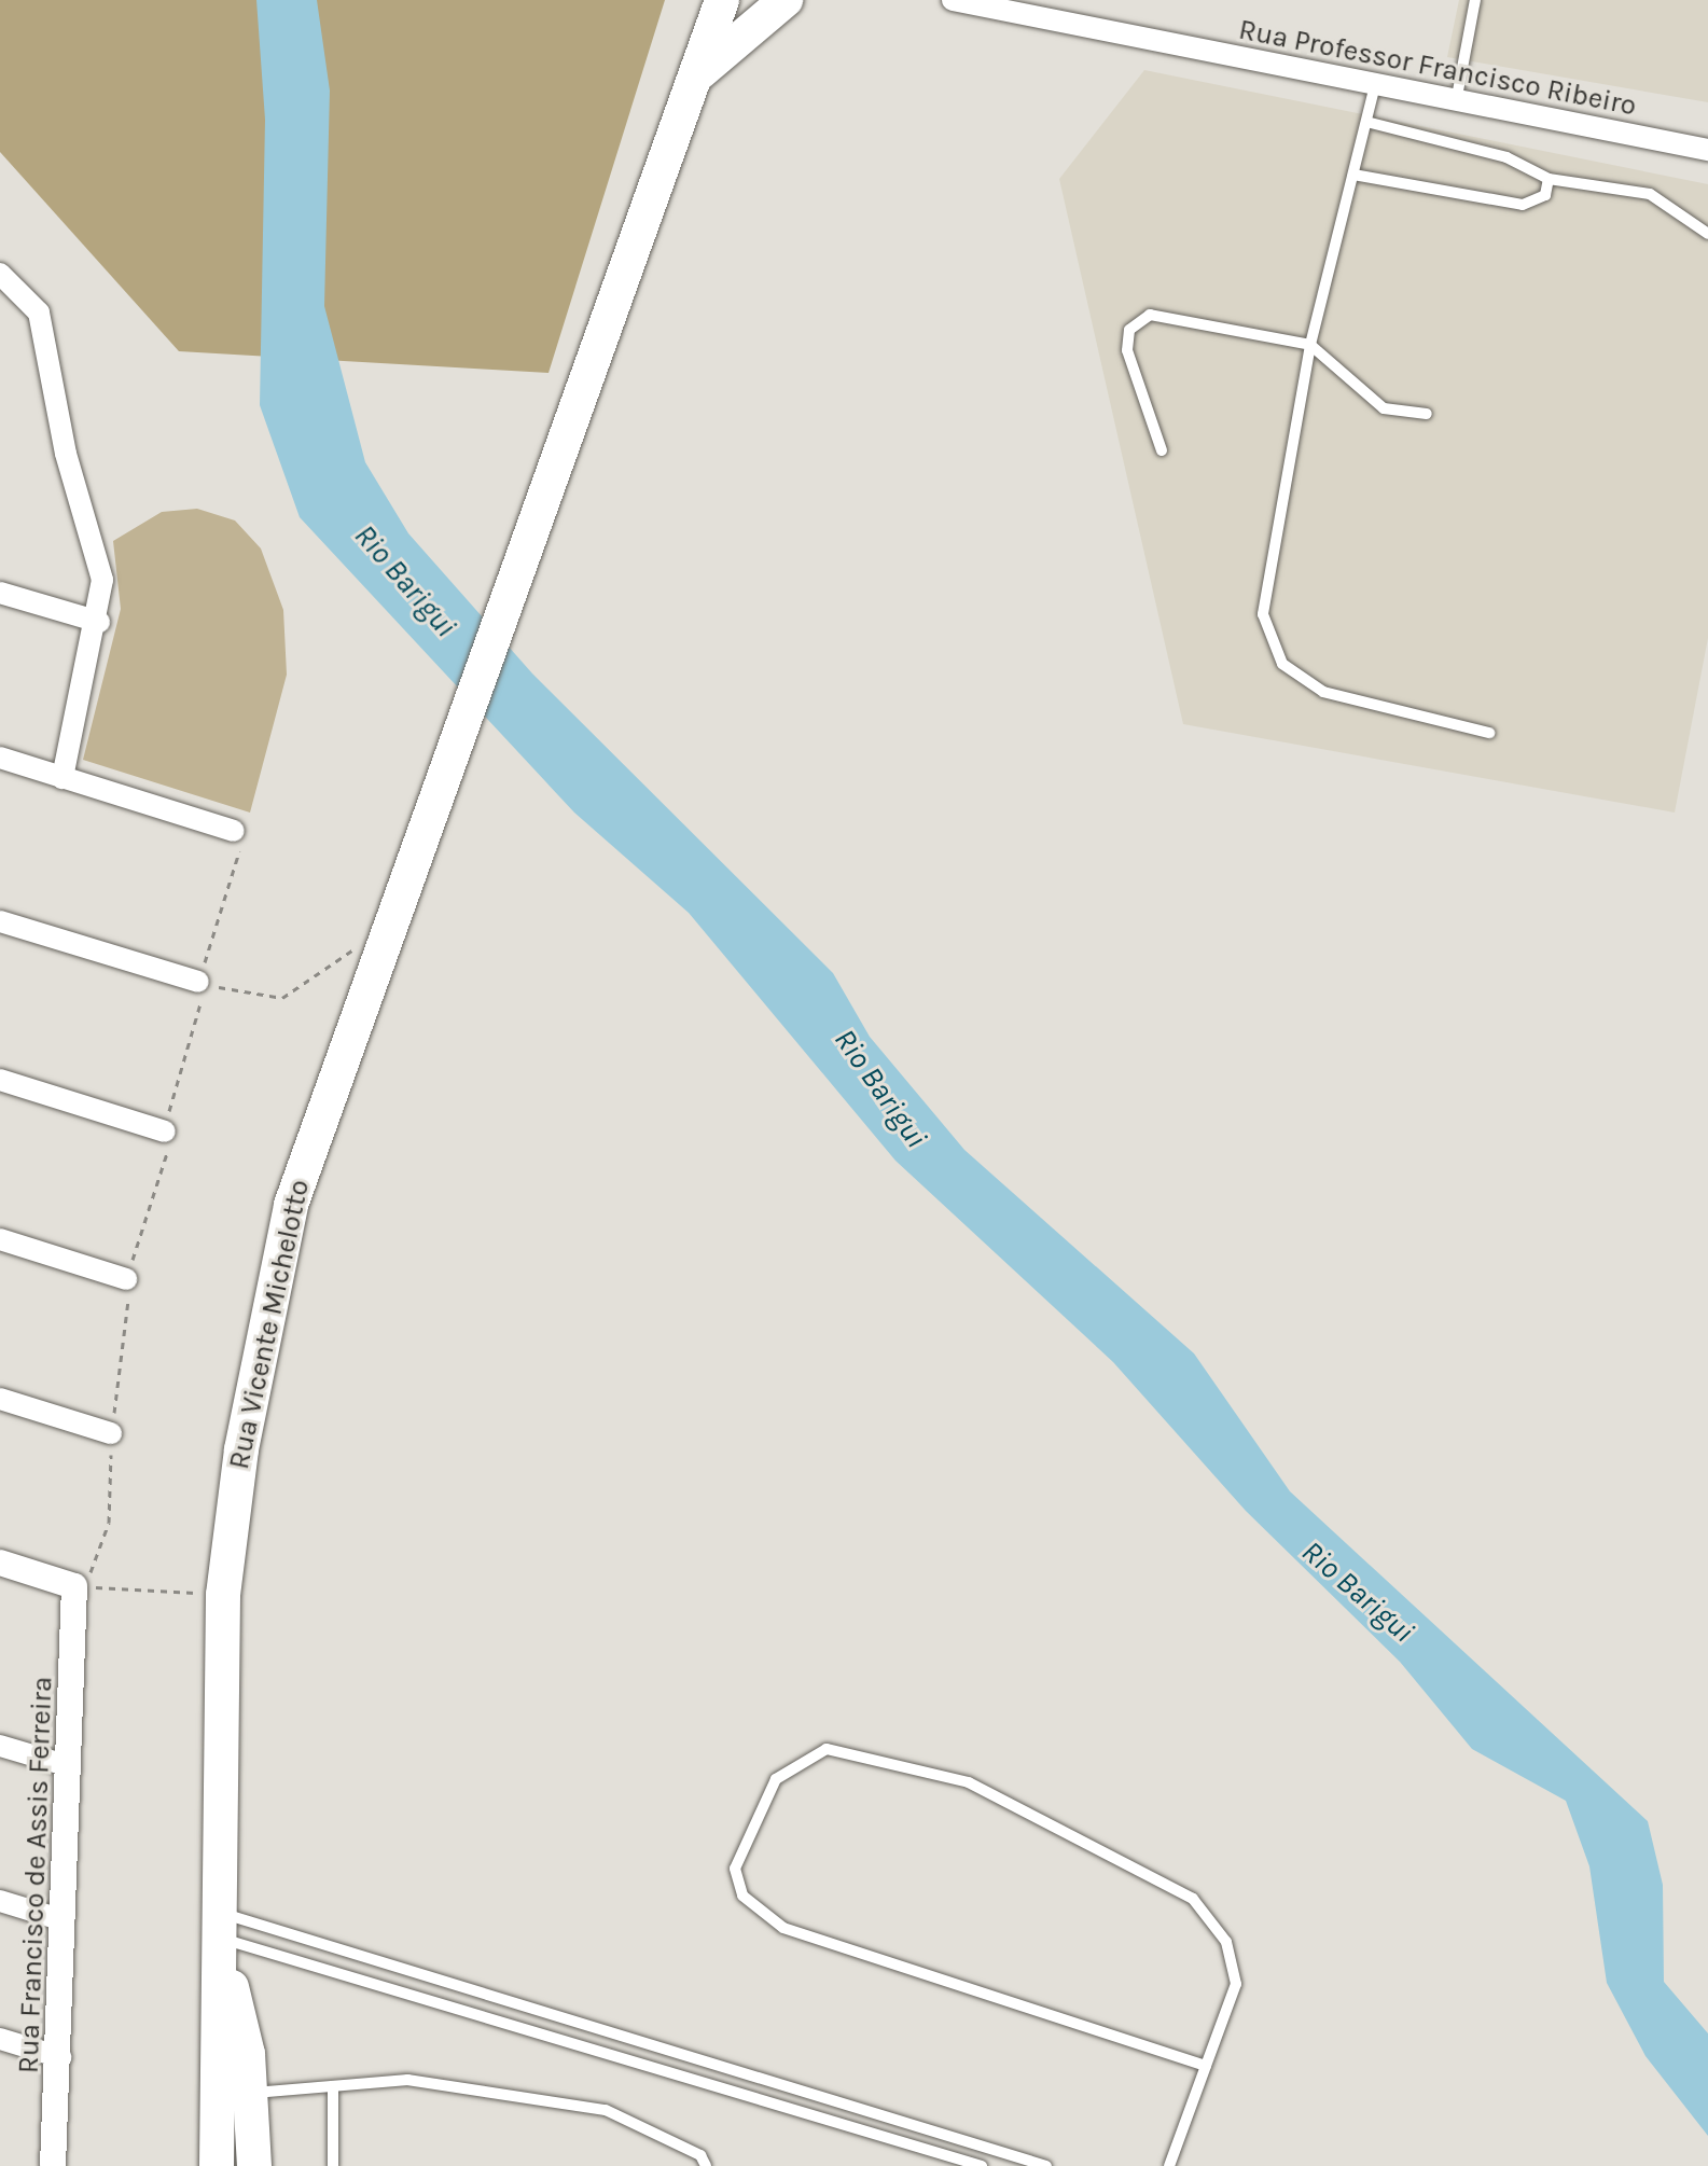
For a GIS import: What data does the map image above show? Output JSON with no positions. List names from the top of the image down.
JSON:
{
  "streets": {
    "main road": ["Rua Vicente Michelotto"],
    "street": ["Rua Professor Francisco Ribeiro", "Rua Francisco de Assis Ferreira"]
  },
  "water": ["Rio Barigui"]
}
